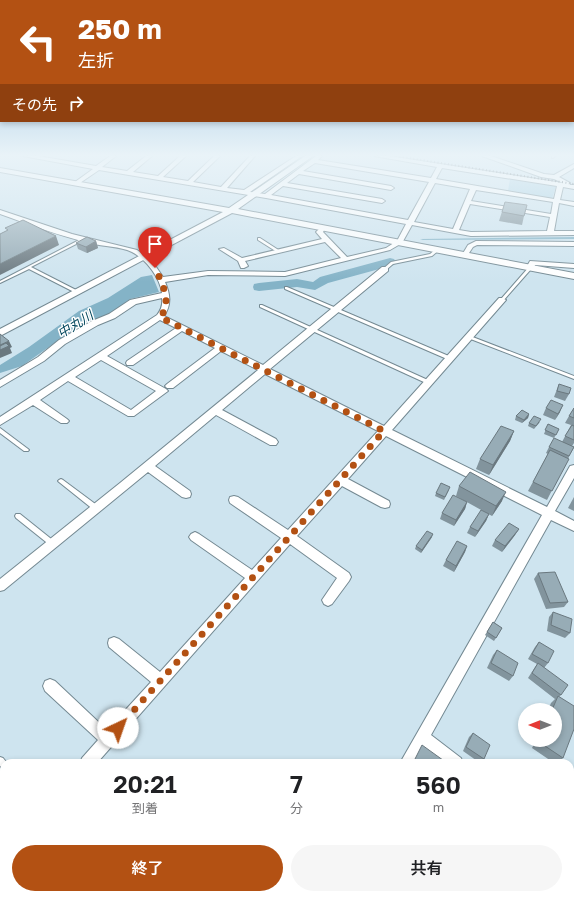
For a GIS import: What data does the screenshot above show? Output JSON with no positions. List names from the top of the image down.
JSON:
{
  "water": ["中丸川"],
  "north": "left",
  "page": {
    "turn": ["250 m", "左折"],
    "then": "その先",
    "eta": [
      "20:21",
      "到着",
      "7",
      "分",
      "560",
      "m"
    ],
    "buttons": ["終了", "共有"]
  }
}
